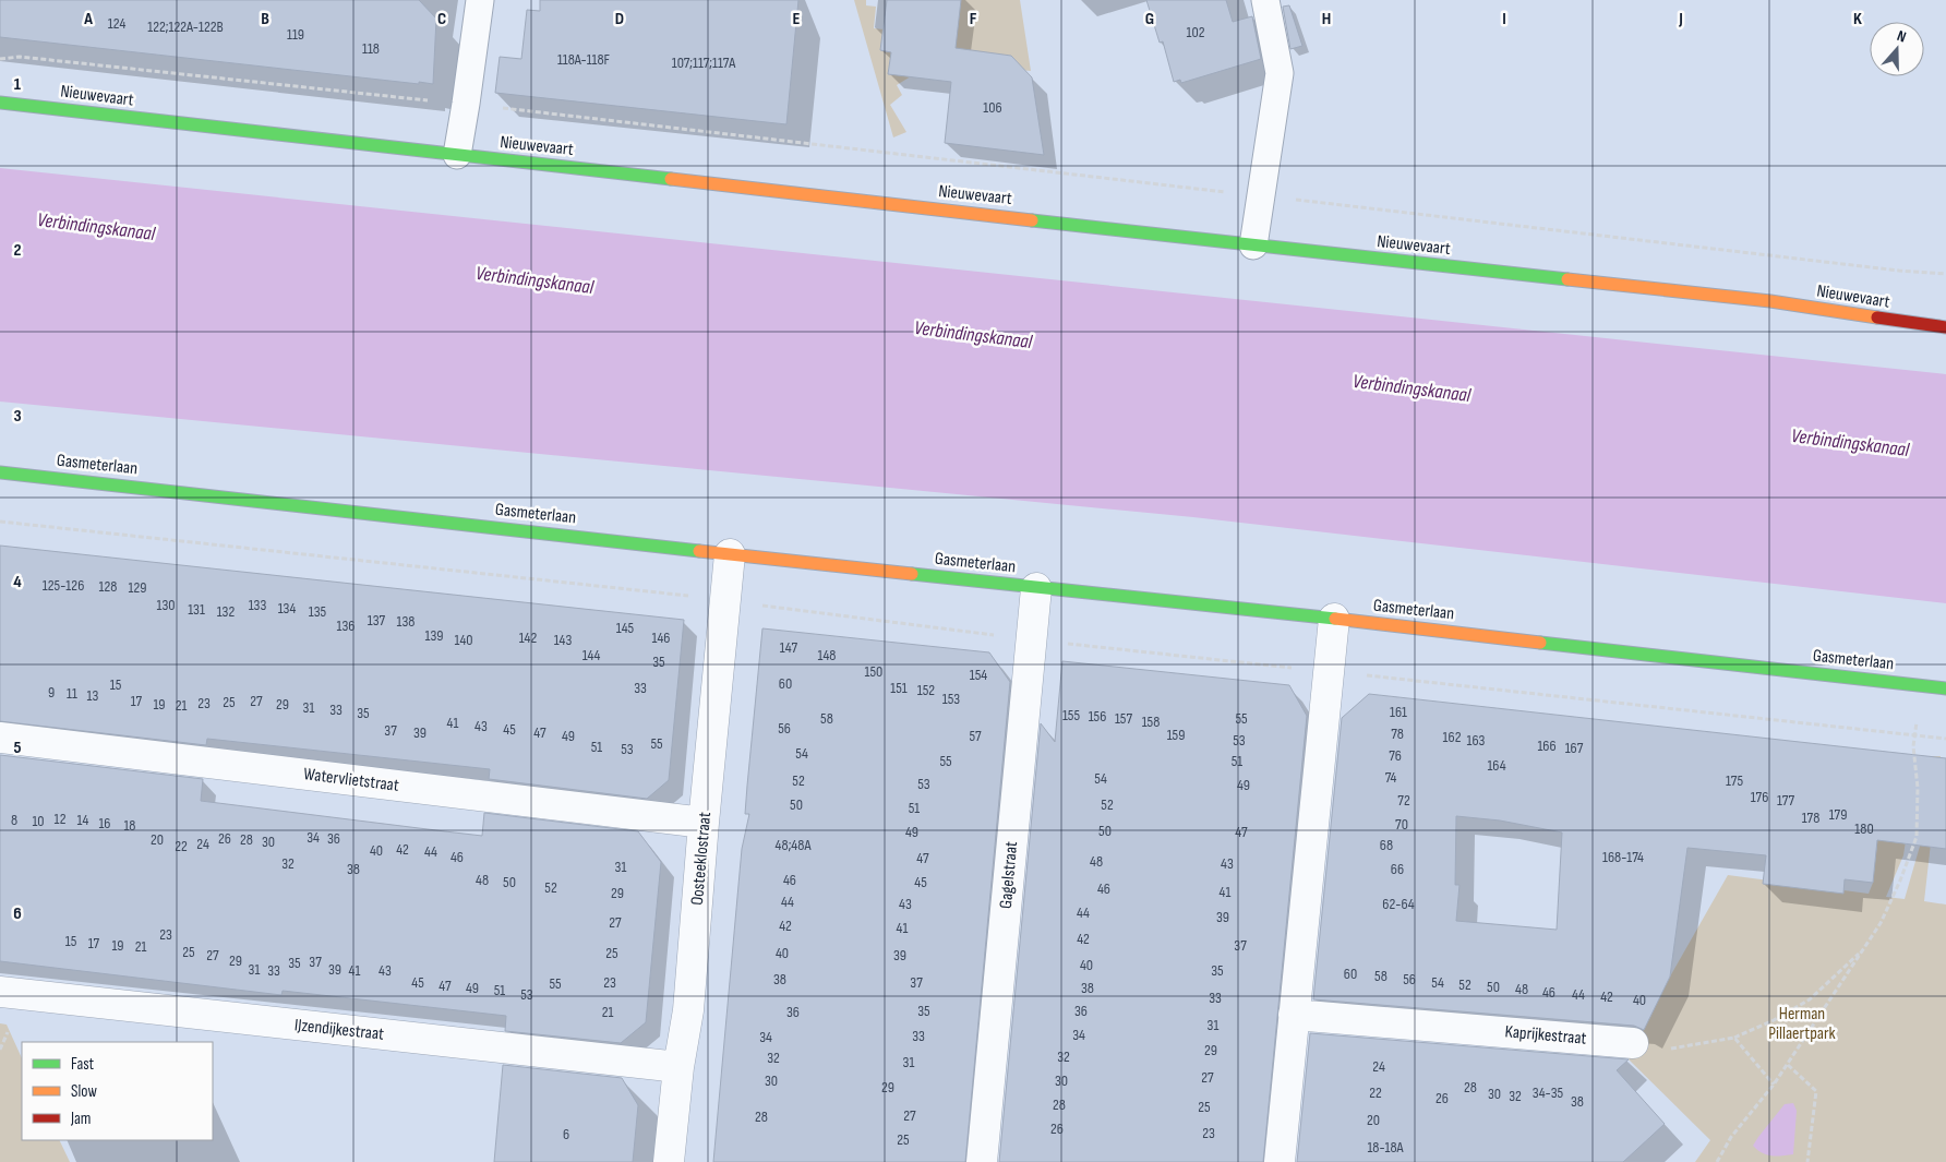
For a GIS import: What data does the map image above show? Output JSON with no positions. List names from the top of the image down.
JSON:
{
  "streets": {
    "main road": ["Nieuwevaart", "Gasmeterlaan"],
    "street": [
      "Watervlietstraat",
      "Oosteeklostraat",
      "Gagelstraat",
      "IJzendijkestraat",
      "Kaprijkestraat"
    ]
  },
  "crossings": [
    ["Gasmeterlaan", "Oosteeklostraat"],
    ["Gasmeterlaan", "Gagelstraat"],
    ["Watervlietstraat", "Oosteeklostraat"],
    ["Oosteeklostraat", "IJzendijkestraat"]
  ],
  "water": ["Verbindingskanaal"],
  "parks": ["Herman Pillaertpark"],
  "house_numbers": [
    "124",
    "122;122A-122B",
    "102",
    "119",
    "118",
    "118A-118F",
    "107;117;117A",
    "106",
    "125-126",
    "128",
    "129",
    "130",
    "133",
    "134",
    "131",
    "132",
    "135",
    "137",
    "138",
    "136",
    "145",
    "139",
    "142",
    "146",
    "140",
    "143",
    "147",
    "144",
    "148",
    "35",
    "150",
    "154",
    "60",
    "15",
    "33",
    "151",
    "152",
    "9",
    "11",
    "13",
    "153",
    "17",
    "27",
    "25",
    "23",
    "19",
    "29",
    "21",
    "31",
    "33",
    "161",
    "35",
    "155",
    "156",
    "58",
    "157",
    "55",
    "158",
    "41",
    "43",
    "56",
    "45",
    "37",
    "39",
    "47",
    "78",
    "159",
    "49",
    "57",
    "162",
    "53",
    "163",
    "55",
    "166",
    "51",
    "167",
    "53",
    "54",
    "76",
    "55",
    "51",
    "164",
    "74",
    "54",
    "52",
    "175",
    "53",
    "49",
    "176",
    "72",
    "177",
    "50",
    "52",
    "51",
    "179",
    "178",
    "12",
    "8",
    "14",
    "10",
    "16",
    "70",
    "18",
    "180",
    "50",
    "49",
    "47",
    "34",
    "26",
    "36",
    "20",
    "28",
    "30",
    "24",
    "48;48A",
    "68",
    "22",
    "42",
    "40",
    "44",
    "46",
    "168-174",
    "47",
    "48",
    "32",
    "43",
    "31",
    "38",
    "66",
    "48",
    "46",
    "50",
    "45",
    "52",
    "46",
    "41",
    "29",
    "44",
    "43",
    "62-64",
    "44",
    "39",
    "27",
    "42",
    "41",
    "23",
    "42",
    "15",
    "17",
    "19",
    "37",
    "21",
    "25",
    "25",
    "40",
    "27",
    "39",
    "29",
    "37",
    "35",
    "40",
    "31",
    "39",
    "33",
    "41",
    "43",
    "35",
    "60",
    "58",
    "38",
    "56",
    "45",
    "23",
    "37",
    "54",
    "55",
    "52",
    "47",
    "50",
    "49",
    "38",
    "48",
    "51",
    "46",
    "53",
    "44",
    "42",
    "33",
    "40",
    "35",
    "36",
    "21",
    "36",
    "31",
    "34",
    "33",
    "34",
    "29",
    "32",
    "32",
    "31",
    "24",
    "27",
    "30",
    "30",
    "29",
    "28",
    "22",
    "34-35",
    "30",
    "32",
    "26",
    "38",
    "28",
    "25",
    "27",
    "28",
    "20",
    "26",
    "23",
    "6",
    "25",
    "18-18A"
  ],
  "legend": ["Fast", "Slow", "Jam"],
  "north": "top",
  "grid": {
    "columns": [
      "A",
      "B",
      "C",
      "D",
      "E",
      "F",
      "G",
      "H",
      "I",
      "J",
      "K"
    ],
    "rows": [
      "1",
      "2",
      "3",
      "4",
      "5",
      "6"
    ]
  }
}
